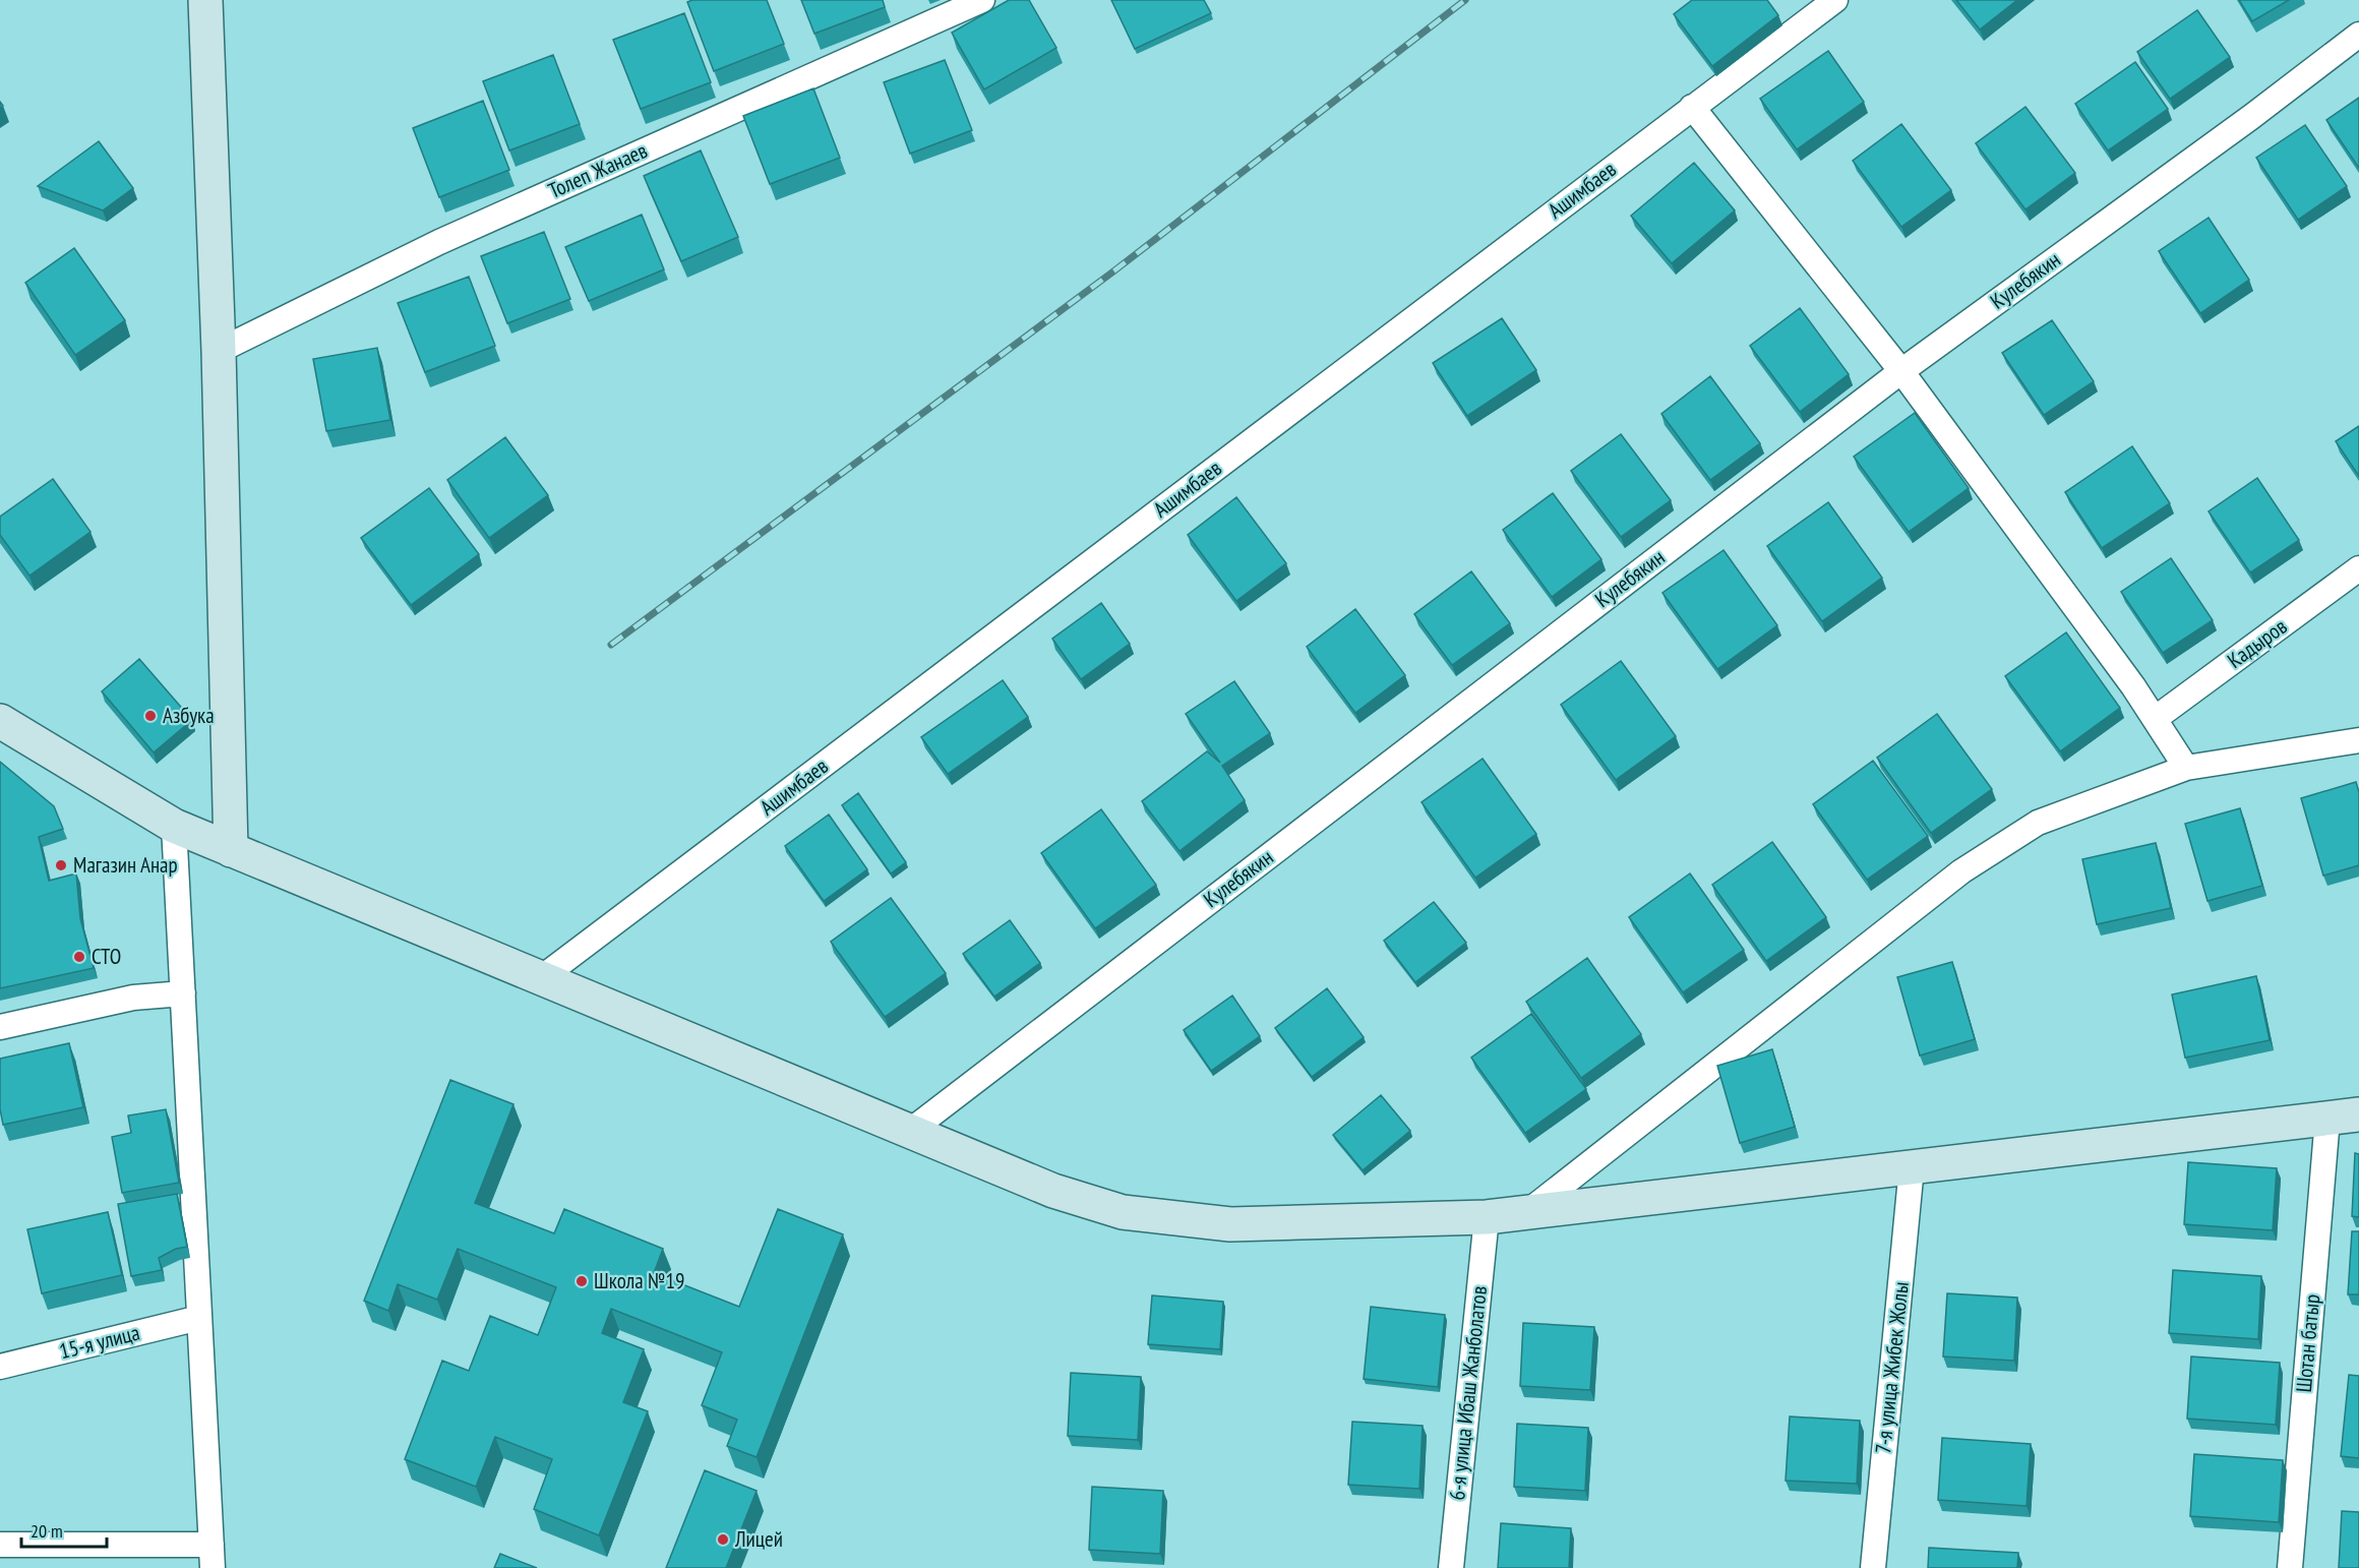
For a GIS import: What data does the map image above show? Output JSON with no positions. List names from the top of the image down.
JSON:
{
  "streets": {
    "street": [
      "Толеп Жанаев",
      "Ашимбаев",
      "Кулебякин",
      "Кадыров",
      "15-я улица",
      "Шотан батыр",
      "7-я улица Жибек Жолы",
      "6-я улица Ибаш Жанболатов"
    ]
  },
  "places": [
    "Азбука",
    "Магазин Анар",
    "СТО",
    "Школа №19",
    "Лицей"
  ],
  "scale_bar": "20 m"
}
